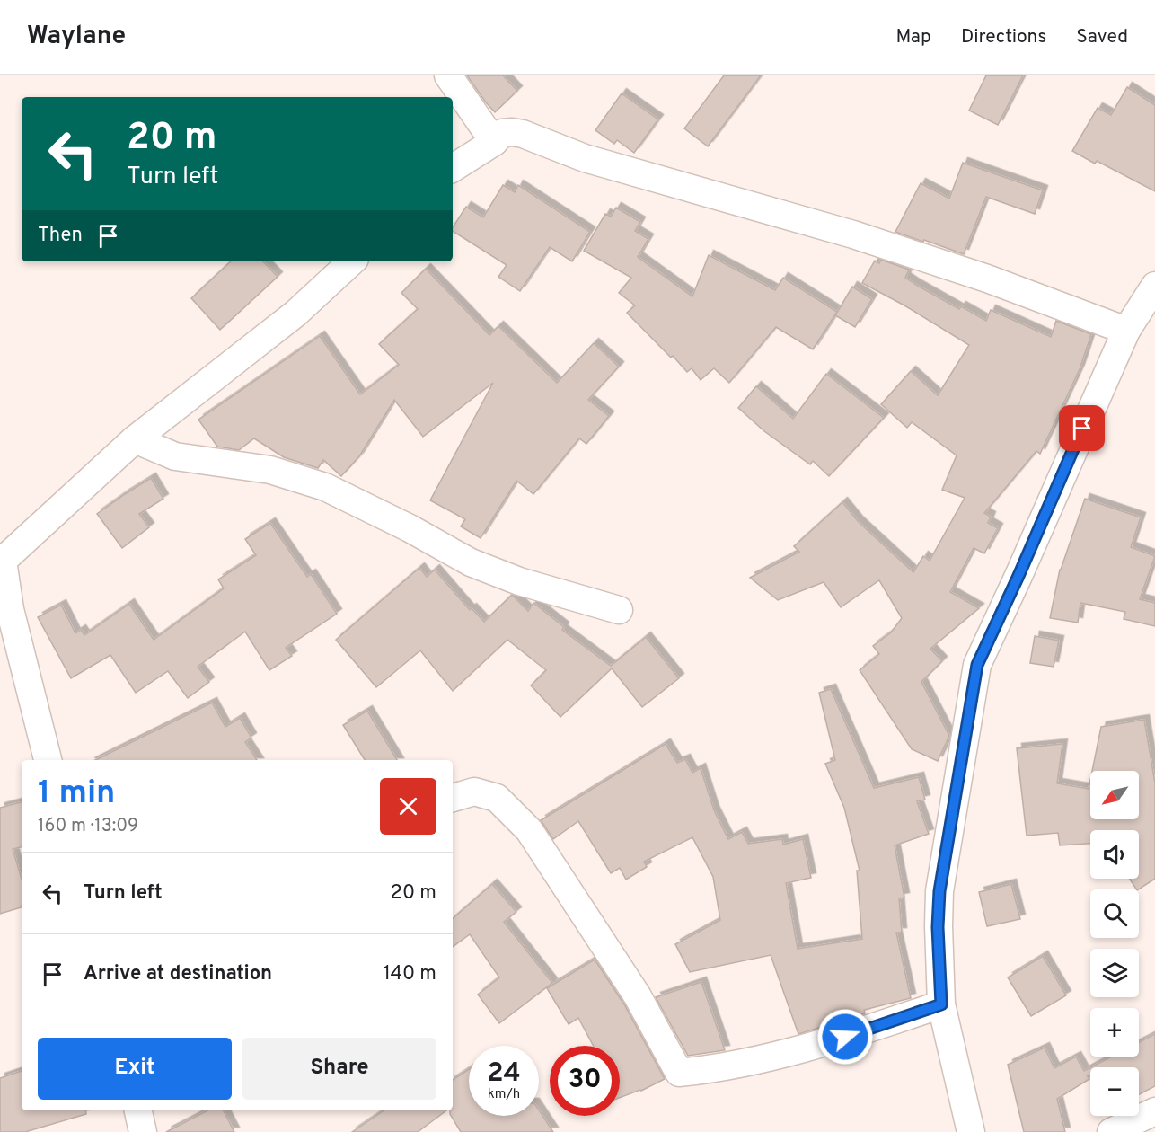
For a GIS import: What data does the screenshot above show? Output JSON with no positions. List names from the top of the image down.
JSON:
{
  "north": "bottom left",
  "page": {
    "header": "Waylane",
    "nav": ["Map", "Directions", "Saved"],
    "turn": ["20 m", "Turn left"],
    "then": "Then",
    "heading": ["1 min", "160 m · 13:09"],
    "map_buttons": ["+", "−"],
    "list": [
      {
        "name": "Turn left",
        "value": "20 m"
      },
      {
        "name": "Arrive at destination",
        "value": "140 m"
      }
    ],
    "buttons": ["Exit", "Share"],
    "speed": "24 km/h",
    "limit": "30"
  }
}
